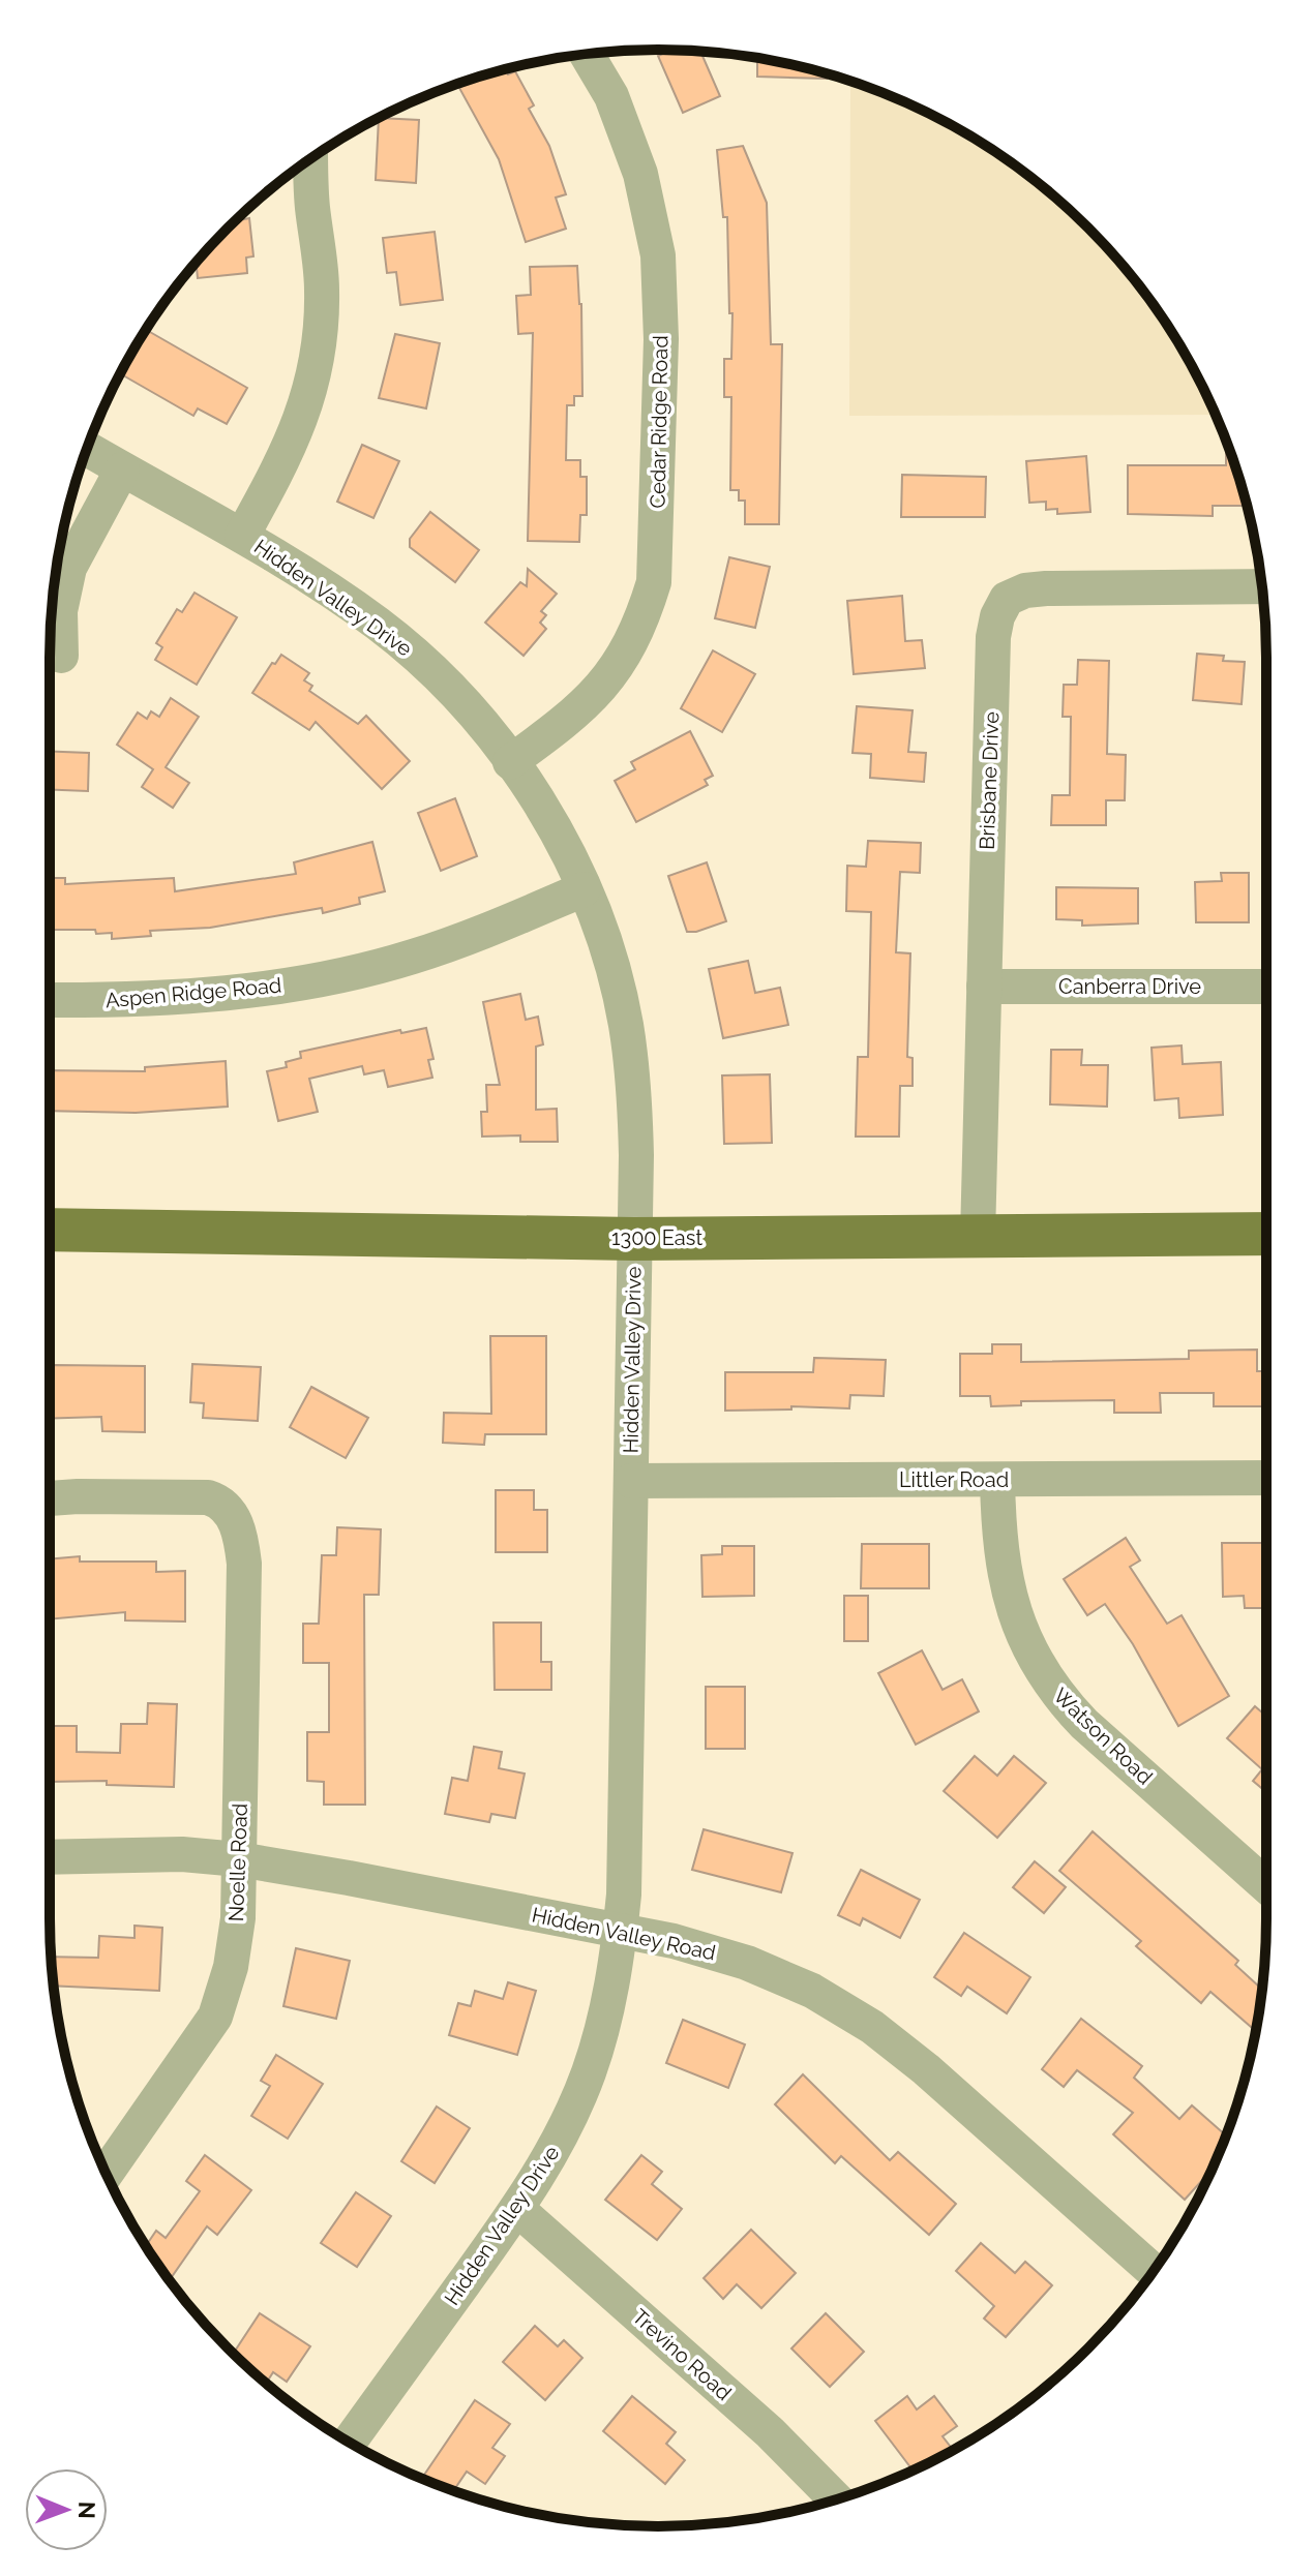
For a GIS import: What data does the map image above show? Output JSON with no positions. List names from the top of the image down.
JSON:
{
  "streets": {
    "main road": ["1300 East"],
    "street": [
      "Cedar Ridge Road",
      "Hidden Valley Drive",
      "Brisbane Drive",
      "Canberra Drive",
      "Aspen Ridge Road",
      "Littler Road",
      "Watson Road",
      "Noelle Road",
      "Hidden Valley Road",
      "Trevino Road"
    ]
  },
  "crossings": [
    ["Cedar Ridge Road", "Hidden Valley Drive"],
    ["Hidden Valley Drive", "Aspen Ridge Road"],
    ["Hidden Valley Drive", "1300 East"],
    ["Hidden Valley Drive", "Littler Road"],
    ["Hidden Valley Drive", "Hidden Valley Road"],
    ["Hidden Valley Drive", "Trevino Road"],
    ["Brisbane Drive", "Canberra Drive"],
    ["Brisbane Drive", "1300 East"],
    ["Littler Road", "Watson Road"],
    ["Noelle Road", "Hidden Valley Road"]
  ],
  "north": "right"
}
